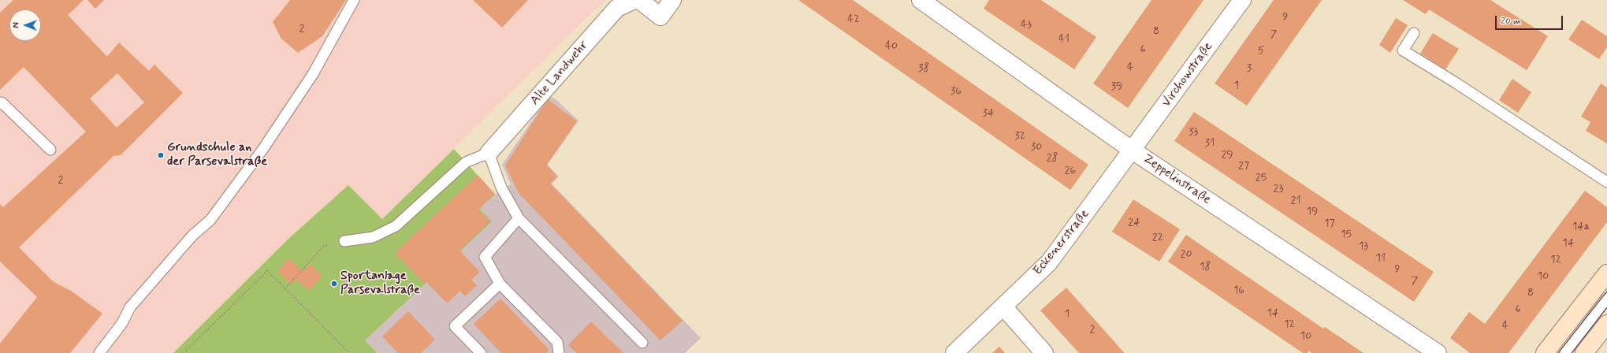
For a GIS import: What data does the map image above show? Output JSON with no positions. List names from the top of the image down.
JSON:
{
  "streets": {
    "street": [
      "Alte Landwehr",
      "Virchowstraße",
      "Zeppelinstraße",
      "Eckenerstraße"
    ]
  },
  "crossings": [
    ["Virchowstraße", "Zeppelinstraße"],
    ["Virchowstraße", "Eckenerstraße"],
    ["Zeppelinstraße", "Eckenerstraße"]
  ],
  "places": ["Grundschule an der Parsevalstraße", "Sportanlage Parsevalstraße"],
  "house_numbers": [
    "9",
    "42",
    "43",
    "2",
    "8",
    "7",
    "41",
    "40",
    "6",
    "5",
    "4",
    "38",
    "3",
    "1",
    "39",
    "36",
    "34",
    "33",
    "32",
    "31",
    "30",
    "29",
    "28",
    "27",
    "26",
    "25",
    "2",
    "23",
    "21",
    "19",
    "24",
    "17",
    "14a",
    "15",
    "22",
    "14",
    "13",
    "20",
    "11",
    "12",
    "18",
    "9",
    "10",
    "7",
    "16",
    "8",
    "6",
    "14",
    "1",
    "12",
    "4",
    "2",
    "10"
  ],
  "scale_bar": "20 m",
  "north": "left"
}
